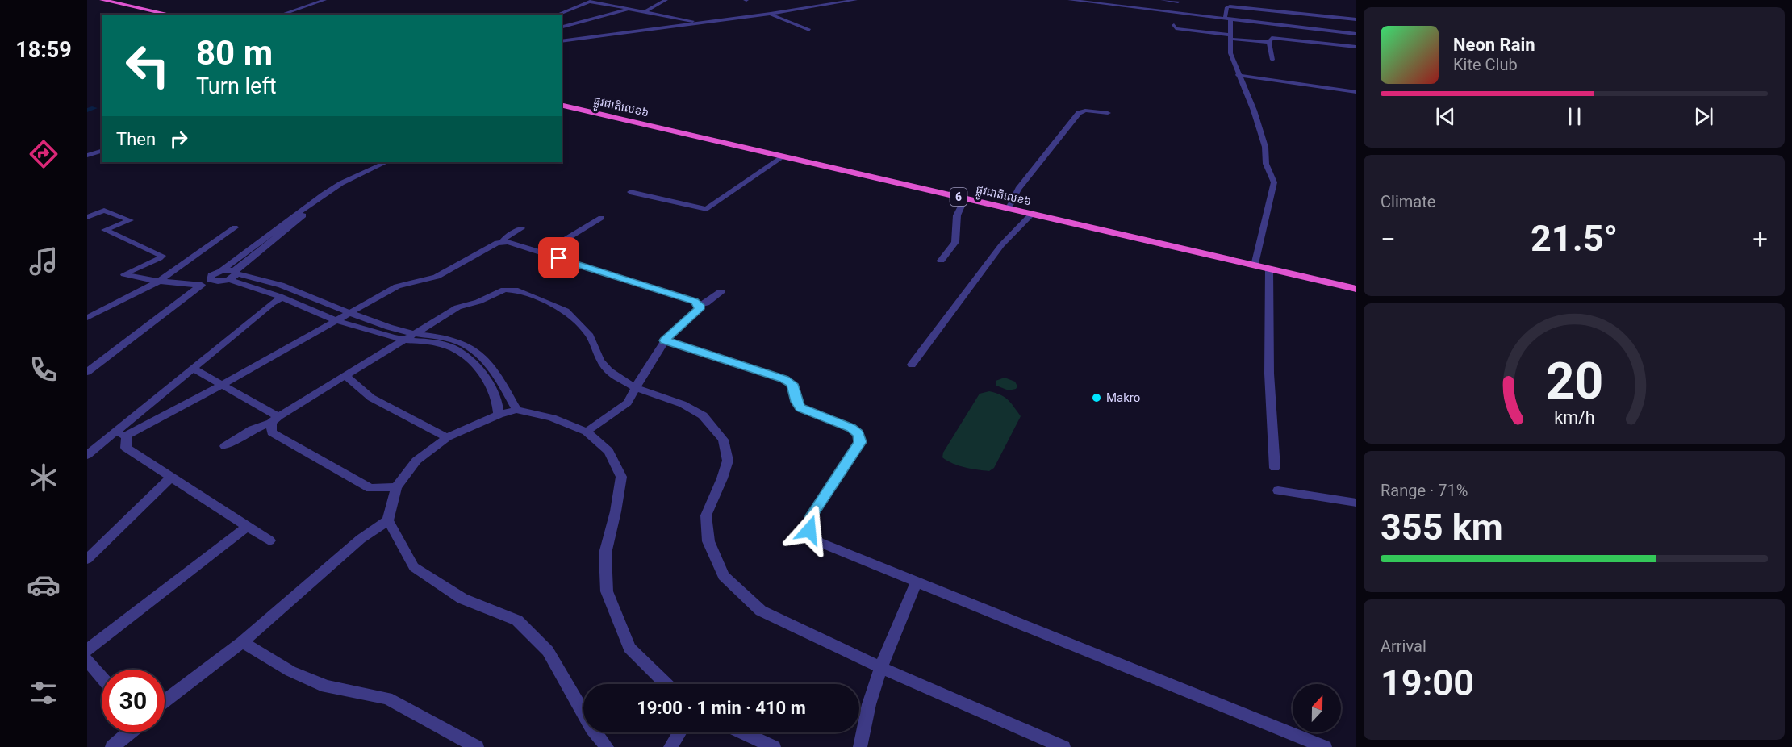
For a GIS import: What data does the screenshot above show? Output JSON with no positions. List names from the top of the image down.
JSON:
{
  "streets": {
    "highway": ["ផ្លូវជាតិលេខ៦", "6"]
  },
  "places": ["Makro"],
  "north": "top",
  "page": {
    "tabs": "18:59",
    "turn": ["80 m", "Turn left"],
    "song": ["Neon Rain", "Kite Club"],
    "then": "Then",
    "tile": [
      "Climate",
      ["Range · 71%", "355 km"],
      ["Arrival", "19:00"]
    ],
    "heat": ["−", "21.5°", "+"],
    "limit": "30",
    "trip": "19:00 · 1 min · 410 m",
    "gauge": ["20", "km/h"]
  }
}
